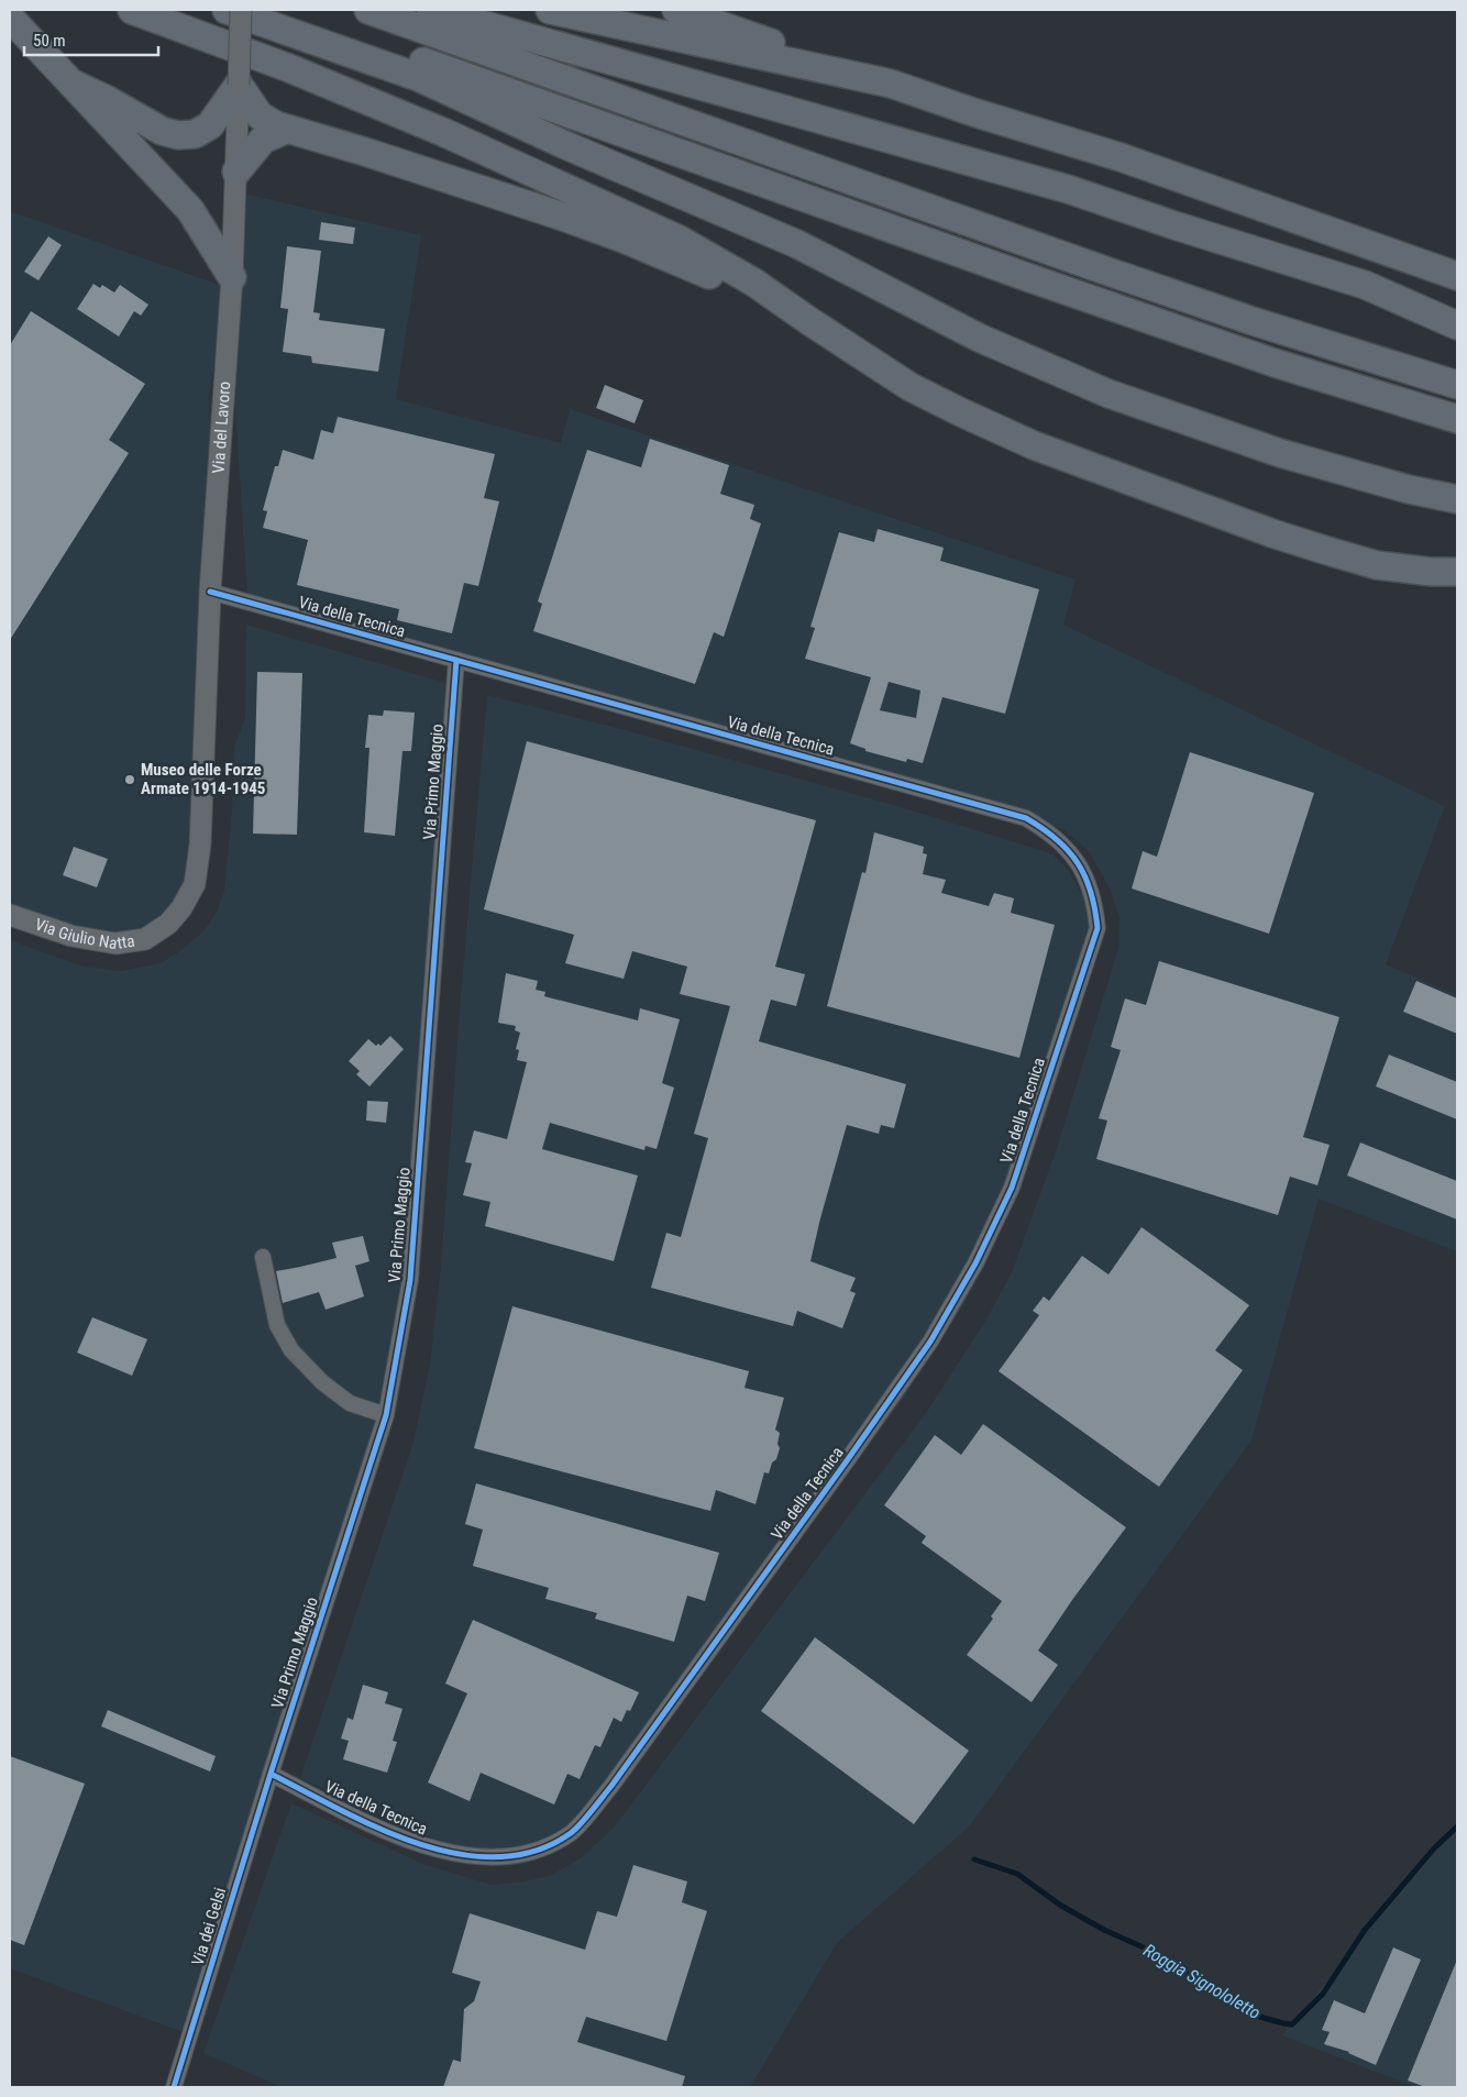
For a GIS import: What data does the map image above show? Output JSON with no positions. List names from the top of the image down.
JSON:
{
  "streets": {
    "street": [
      "Via del Lavoro",
      "Via della Tecnica",
      "Via Primo Maggio",
      "Via Giulio Natta",
      "Via dei Gelsi"
    ]
  },
  "crossings": [
    ["Via del Lavoro", "Via della Tecnica"],
    ["Via del Lavoro", "Via Giulio Natta"],
    ["Via della Tecnica", "Via Primo Maggio"],
    ["Via della Tecnica", "Via dei Gelsi"],
    ["Via Primo Maggio", "Via dei Gelsi"]
  ],
  "water": ["Roggia Signololetto"],
  "places": ["Museo delle Forze Armate 1914-1945"],
  "scale_bar": "50 m"
}
